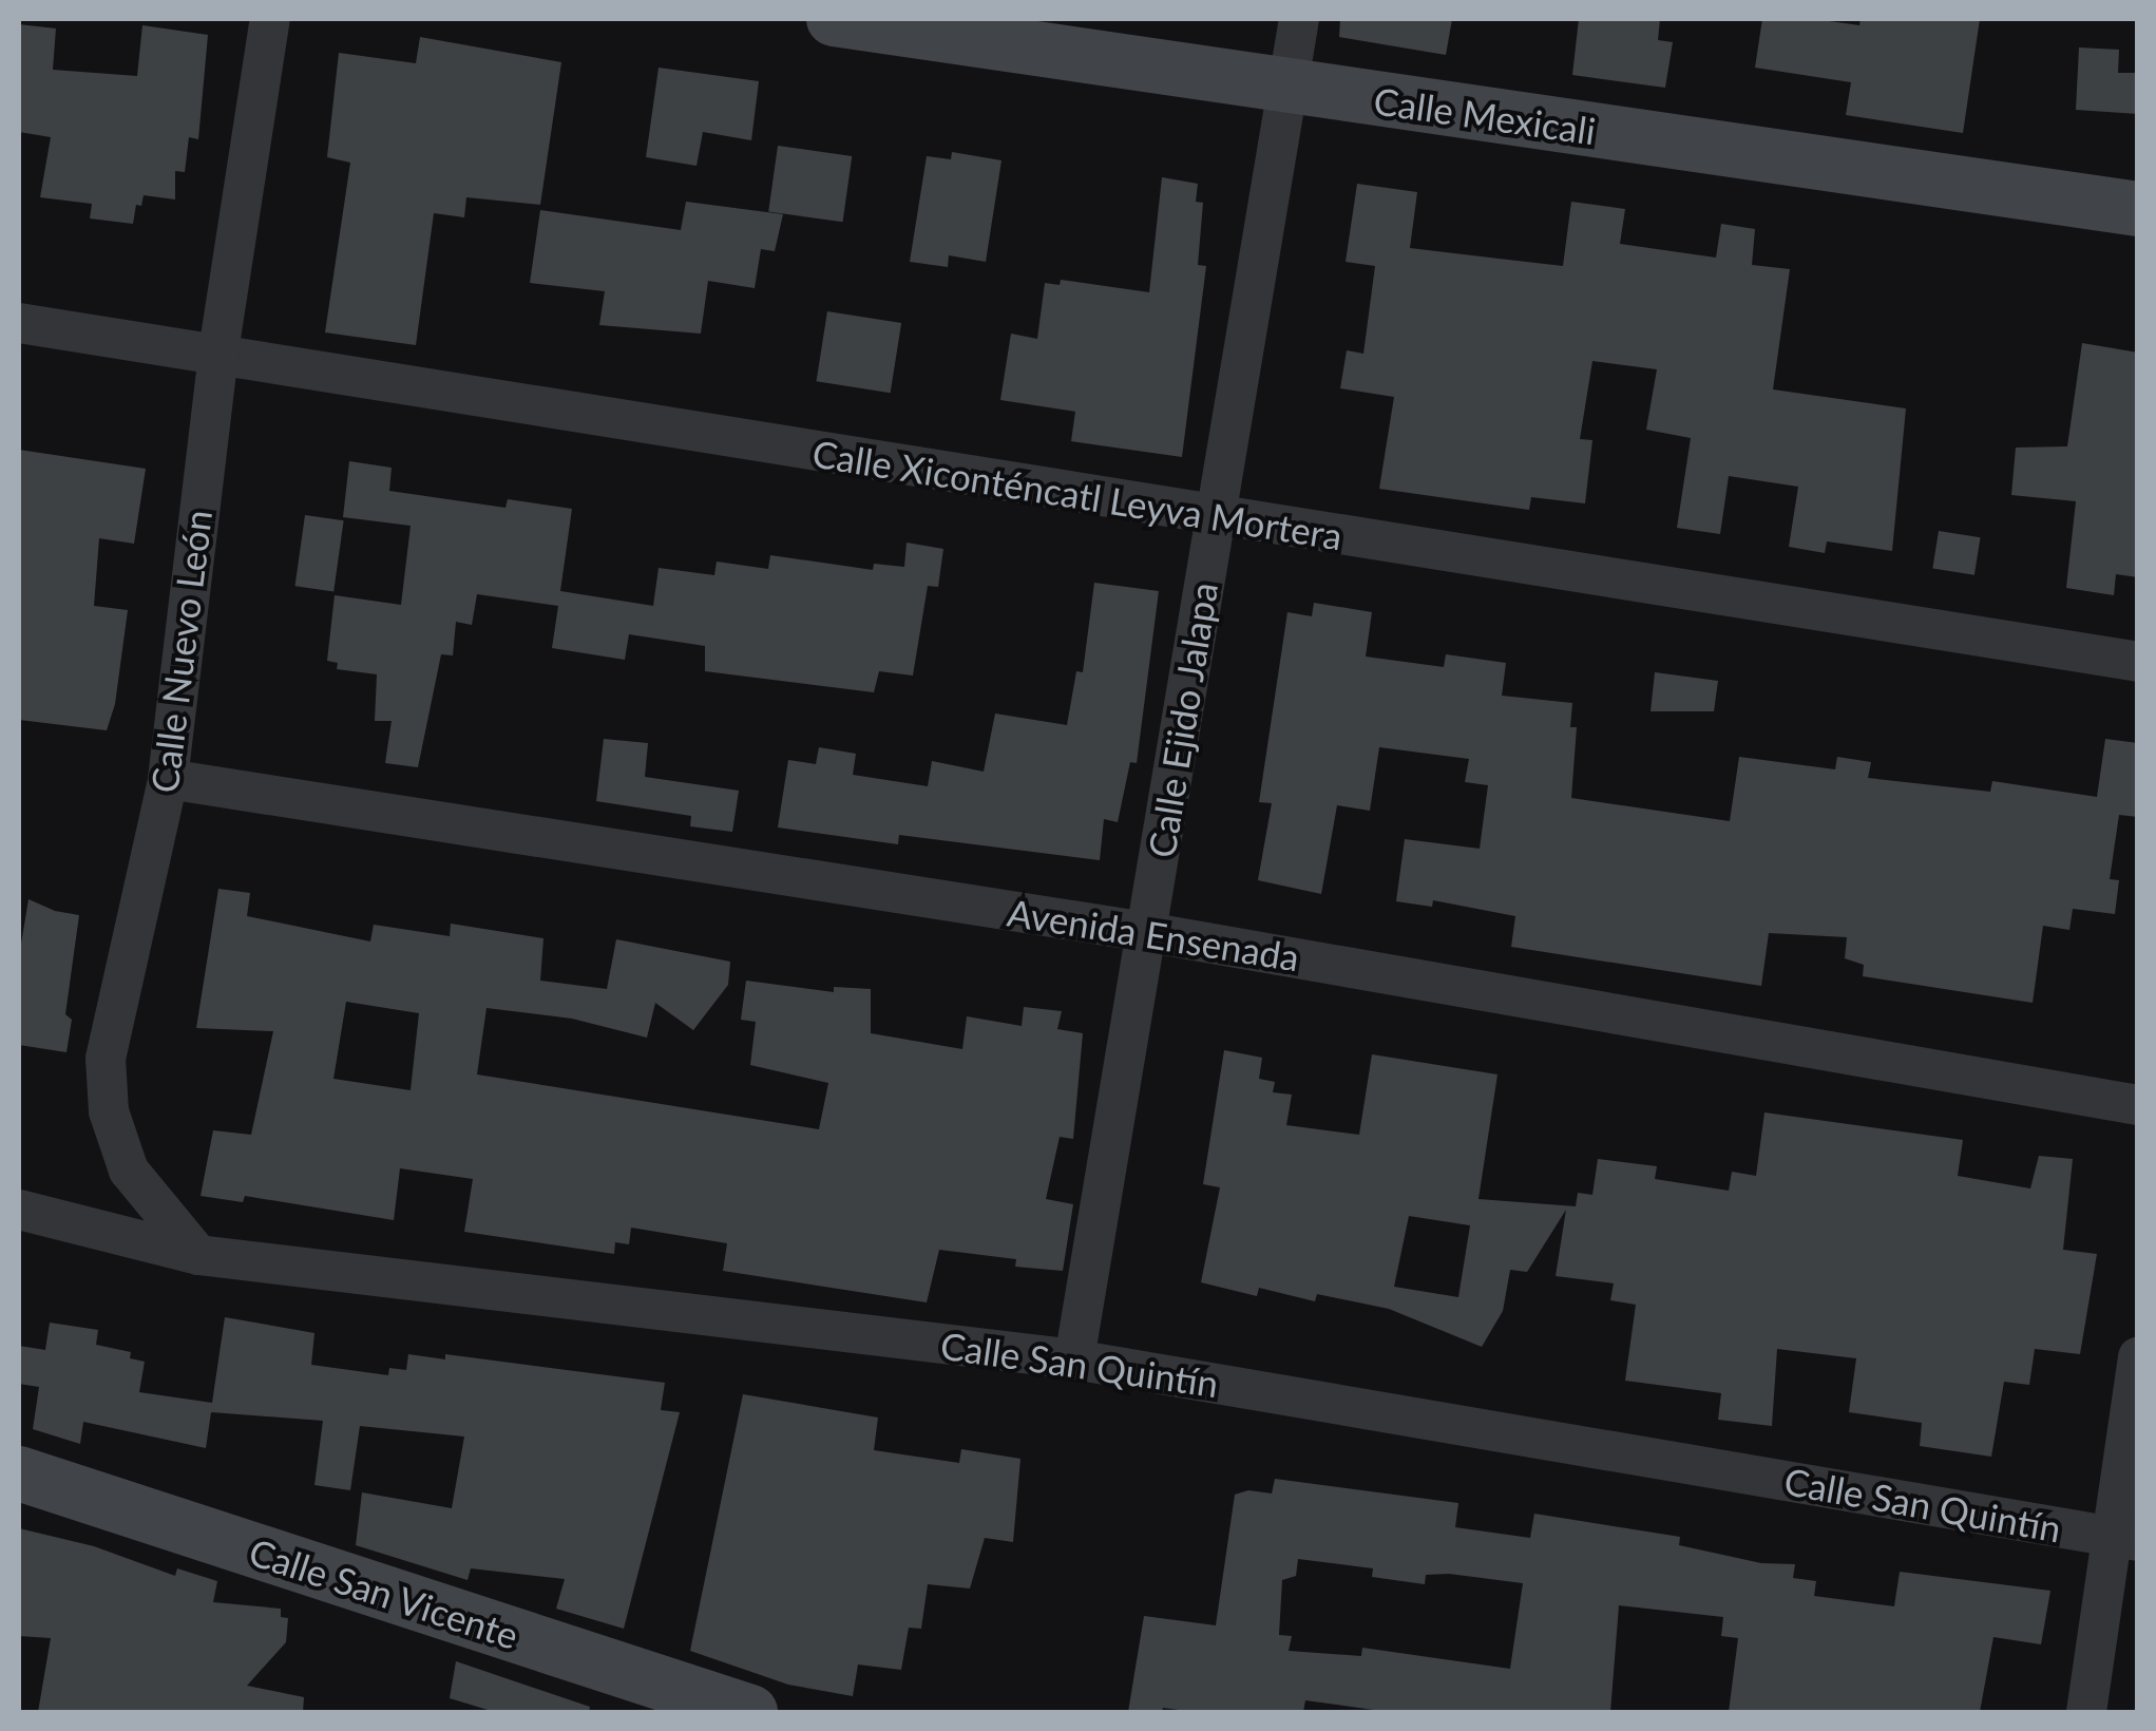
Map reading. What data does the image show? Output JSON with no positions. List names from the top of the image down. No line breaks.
{"streets":{"street":["Calle Mexicali","Calle Xiconténcatl Leyva Mortera","Calle Nuevo León","Calle Ejido Jalapa","Avenida Ensenada","Calle San Quintín","Calle San Vicente"]},"crossings":[["Calle Mexicali","Calle Ejido Jalapa"],["Calle Xiconténcatl Leyva Mortera","Calle Nuevo León"],["Calle Xiconténcatl Leyva Mortera","Calle Ejido Jalapa"],["Calle Nuevo León","Avenida Ensenada"],["Calle Nuevo León","Calle San Quintín"],["Calle Ejido Jalapa","Avenida Ensenada"],["Calle Ejido Jalapa","Calle San Quintín"]]}
